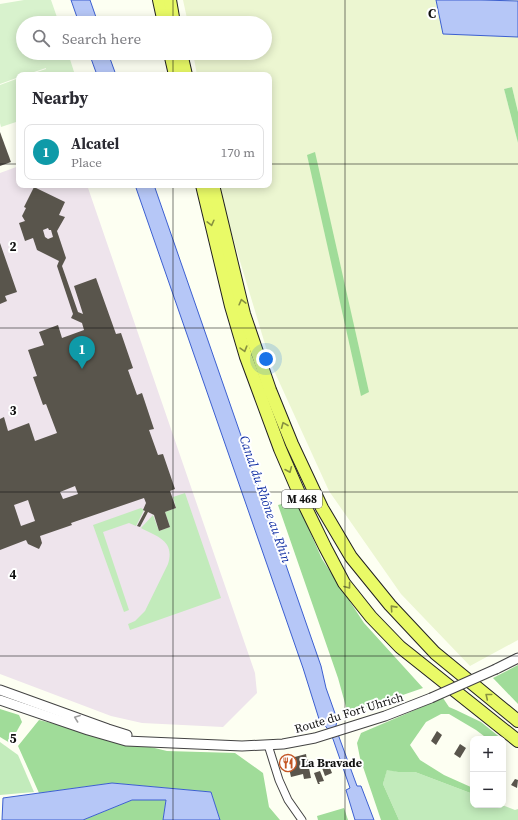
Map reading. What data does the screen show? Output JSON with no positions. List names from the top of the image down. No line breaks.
{"streets":{"main road":["M 468"],"street":["Route du Fort Uhrich"]},"water":["Canal du Rhône au Rhin"],"places":{"restaurant":["La Bravade"]},"page":{"search":"Search here","heading":"Nearby","list":[{"mark":"1","name":"Alcatel","note":"Place","value":"170 m"}],"pins":"1","map_buttons":["+","−"]},"grid":{"columns":["C"],"rows":["2","3","4","5"]}}
